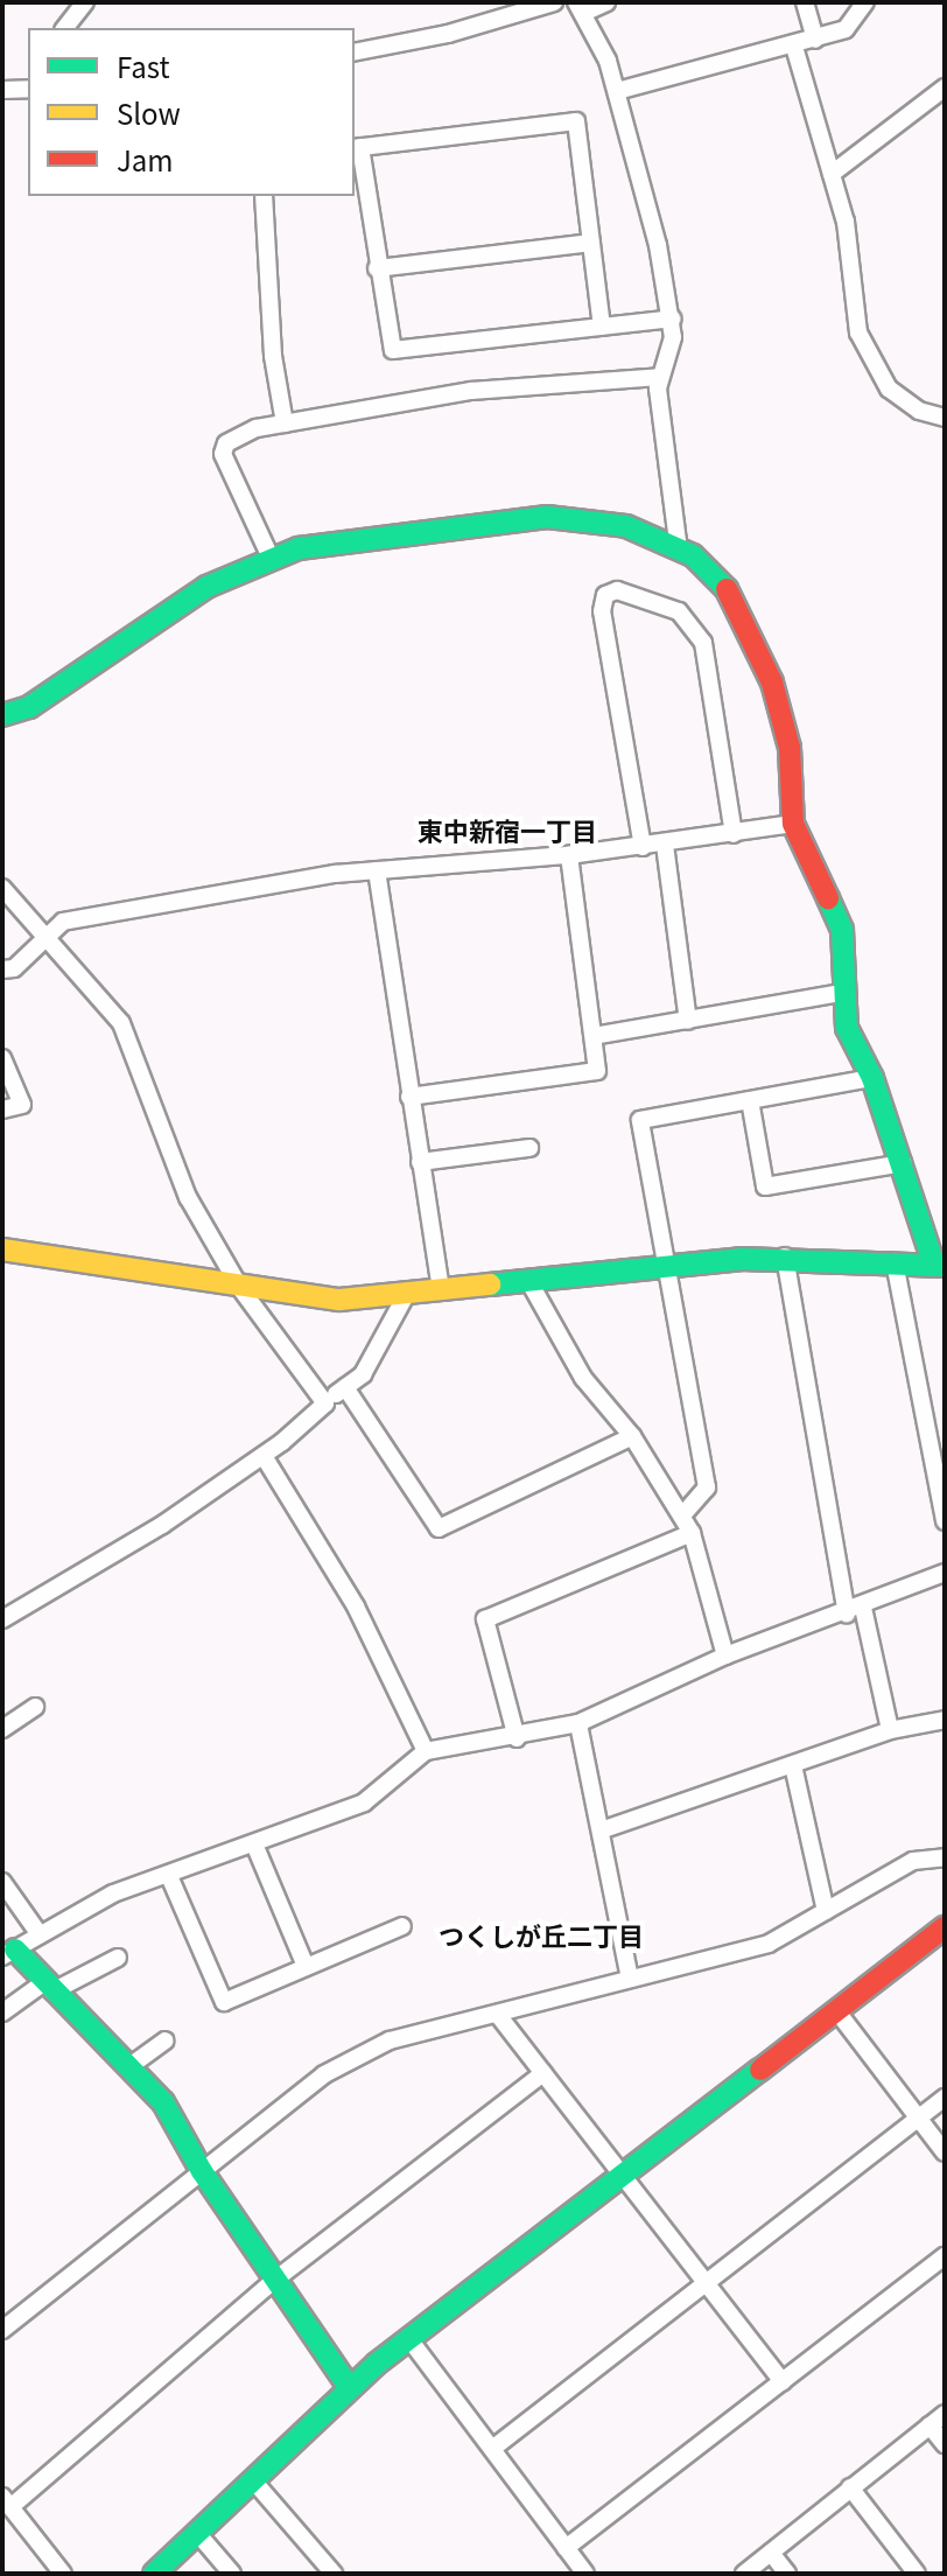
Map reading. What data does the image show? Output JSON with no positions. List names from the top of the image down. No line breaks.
{"districts":["東中新宿一丁目","つくしが丘二丁目"],"legend":["Fast","Slow","Jam"]}
